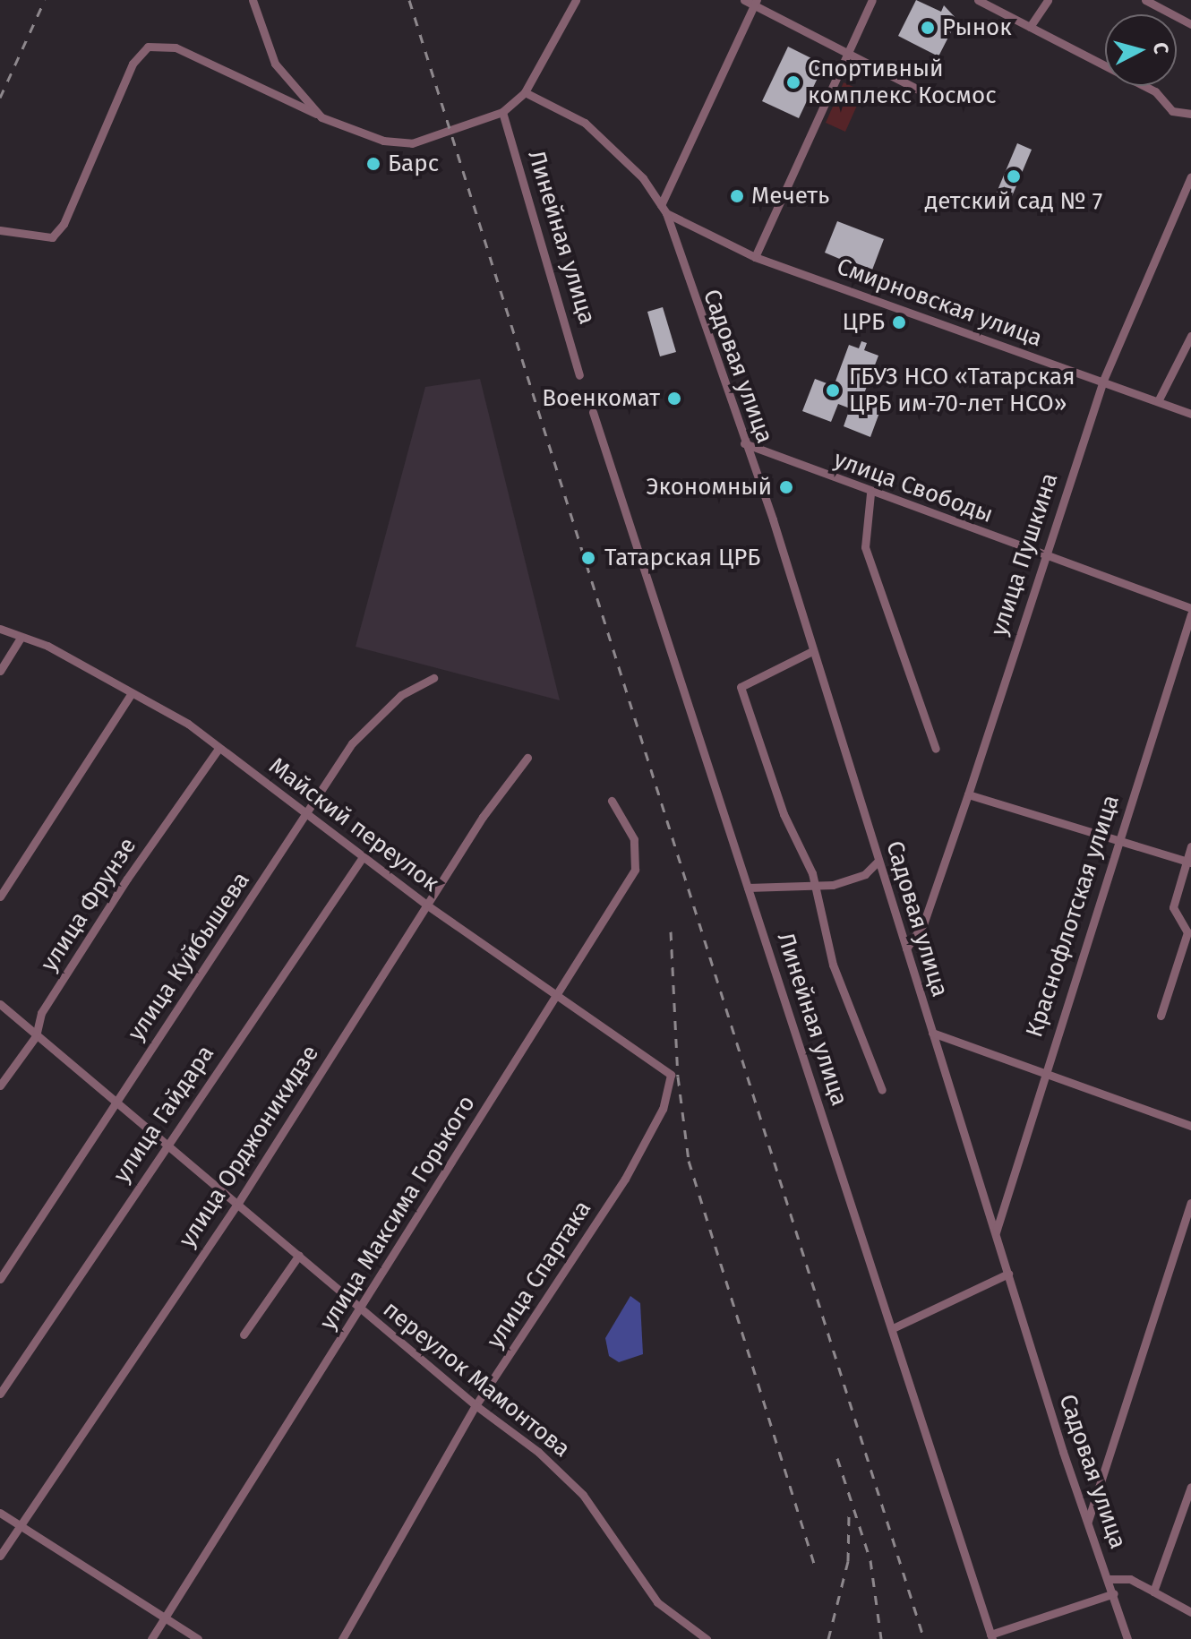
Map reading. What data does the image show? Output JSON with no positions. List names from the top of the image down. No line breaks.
{"streets":{"street":["Линейная улица","Смирновская улица","Садовая улица","улица Свободы","улица Пушкина","Майский переулок","улица Фрунзе","Краснофлотская улица","улица Куйбышева","улица Гайдара","улица Орджоникидзе","улица Максима Горького","улица Спартака","переулок Мамонтова"]},"crossings":[["Смирновская улица","Садовая улица"],["Смирновская улица","улица Пушкина"],["Садовая улица","улица Свободы"],["Садовая улица","улица Пушкина"],["Садовая улица","Краснофлотская улица"],["улица Свободы","улица Пушкина"],["Майский переулок","улица Фрунзе"],["Майский переулок","улица Куйбышева"],["Майский переулок","улица Гайдара"],["Майский переулок","улица Орджоникидзе"],["Майский переулок","улица Максима Горького"],["Майский переулок","улица Спартака"],["улица Фрунзе","переулок Мамонтова"],["улица Куйбышева","переулок Мамонтова"],["улица Гайдара","переулок Мамонтова"],["улица Орджоникидзе","переулок Мамонтова"],["улица Максима Горького","переулок Мамонтова"],["улица Спартака","переулок Мамонтова"]],"places":["Рынок","Спортивный комплекс Космос","Барс","детский сад № 7","Мечеть","ЦРБ","ГБУЗ НСО «Татарская ЦРБ им-70-лет НСО»","Военкомат","Экономный","Татарская ЦРБ"],"north":"right"}
